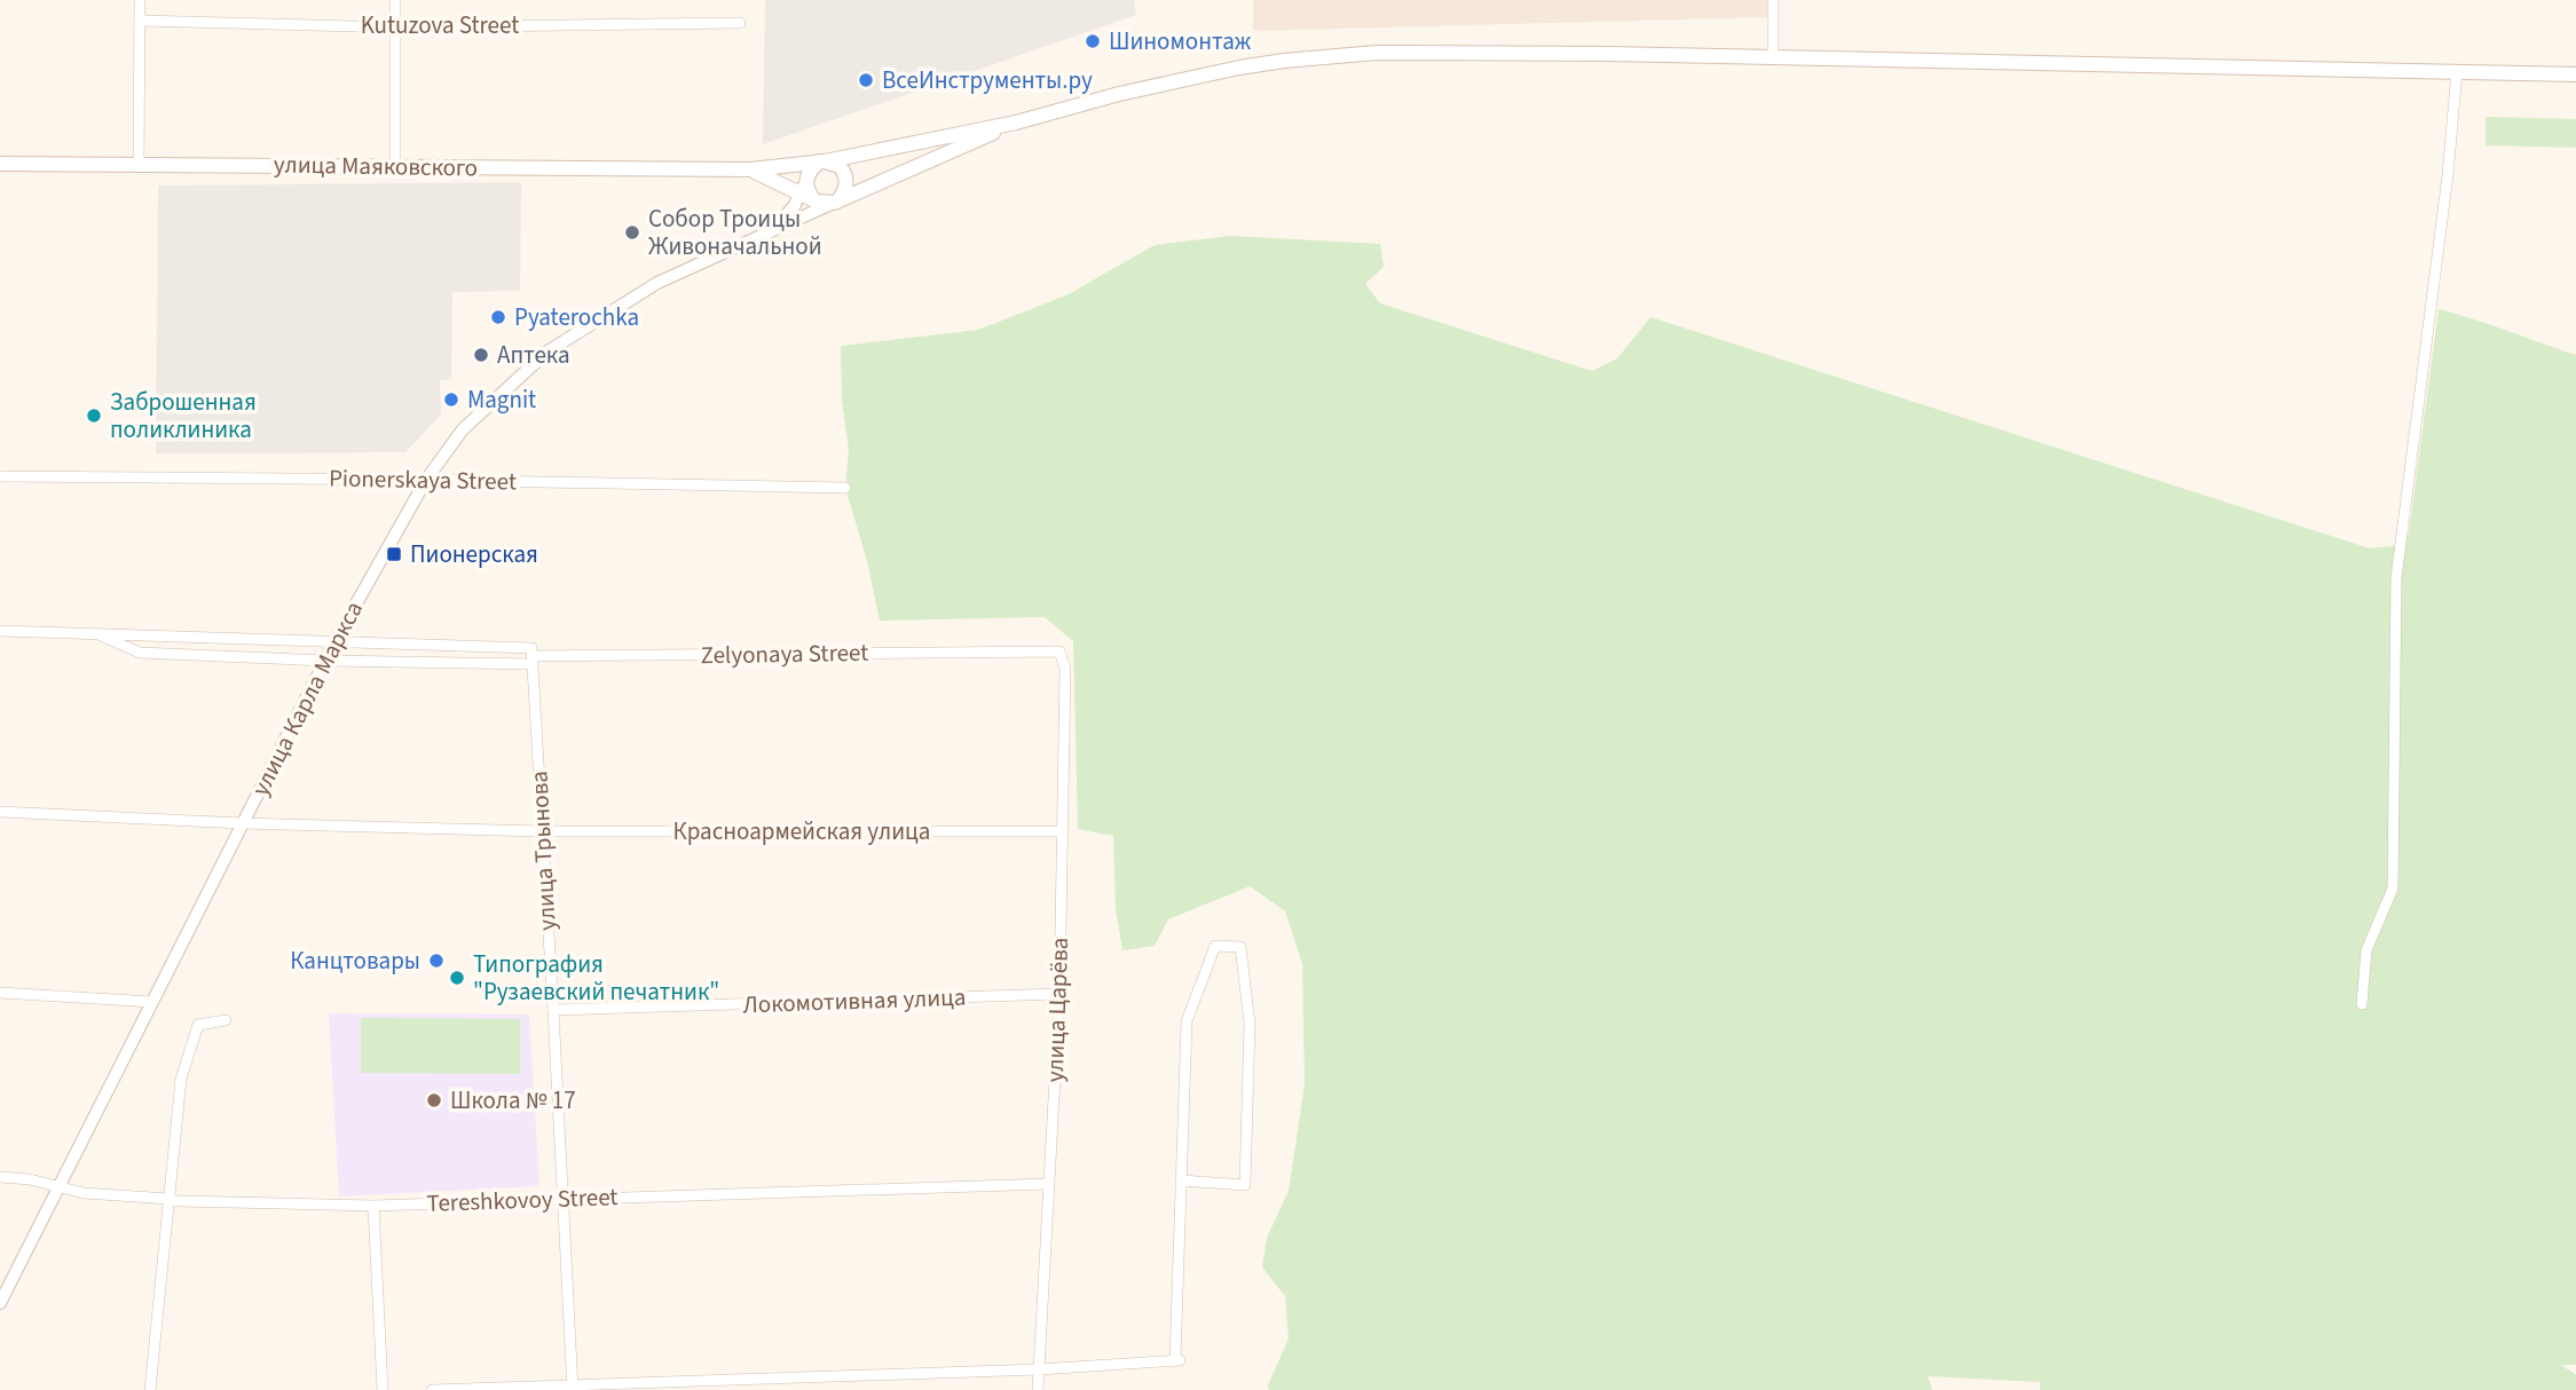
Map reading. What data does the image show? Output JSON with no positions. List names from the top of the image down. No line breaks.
{"streets":{"main road":["улица Маяковского","улица Карла Маркса"],"street":["Kutuzova Street","Pionerskaya Street","Zelyonaya Street","Красноармейская улица","улица Трынова","Локомотивная улица","улица Царёва","Tereshkovoy Street"]},"crossings":[["улица Маяковского","улица Карла Маркса"],["Pionerskaya Street","улица Карла Маркса"],["Zelyonaya Street","улица Карла Маркса"],["Zelyonaya Street","улица Трынова"],["Zelyonaya Street","улица Царёва"],["улица Карла Маркса","Красноармейская улица"],["улица Карла Маркса","Tereshkovoy Street"],["Красноармейская улица","улица Трынова"],["Красноармейская улица","улица Царёва"],["улица Трынова","Локомотивная улица"],["улица Трынова","Tereshkovoy Street"],["Локомотивная улица","улица Царёва"],["улица Царёва","Tereshkovoy Street"]],"places":{"other":["Шиномонтаж","ВсеИнструменты.ру","Собор Троицы Живоначальной","Pyaterochka","Аптека","Magnit","Заброшенная поликлиника","Канцтовары","Типография \"Рузаевский печатник\"","Школа № 17"],"transit":["Пионерская"]}}
